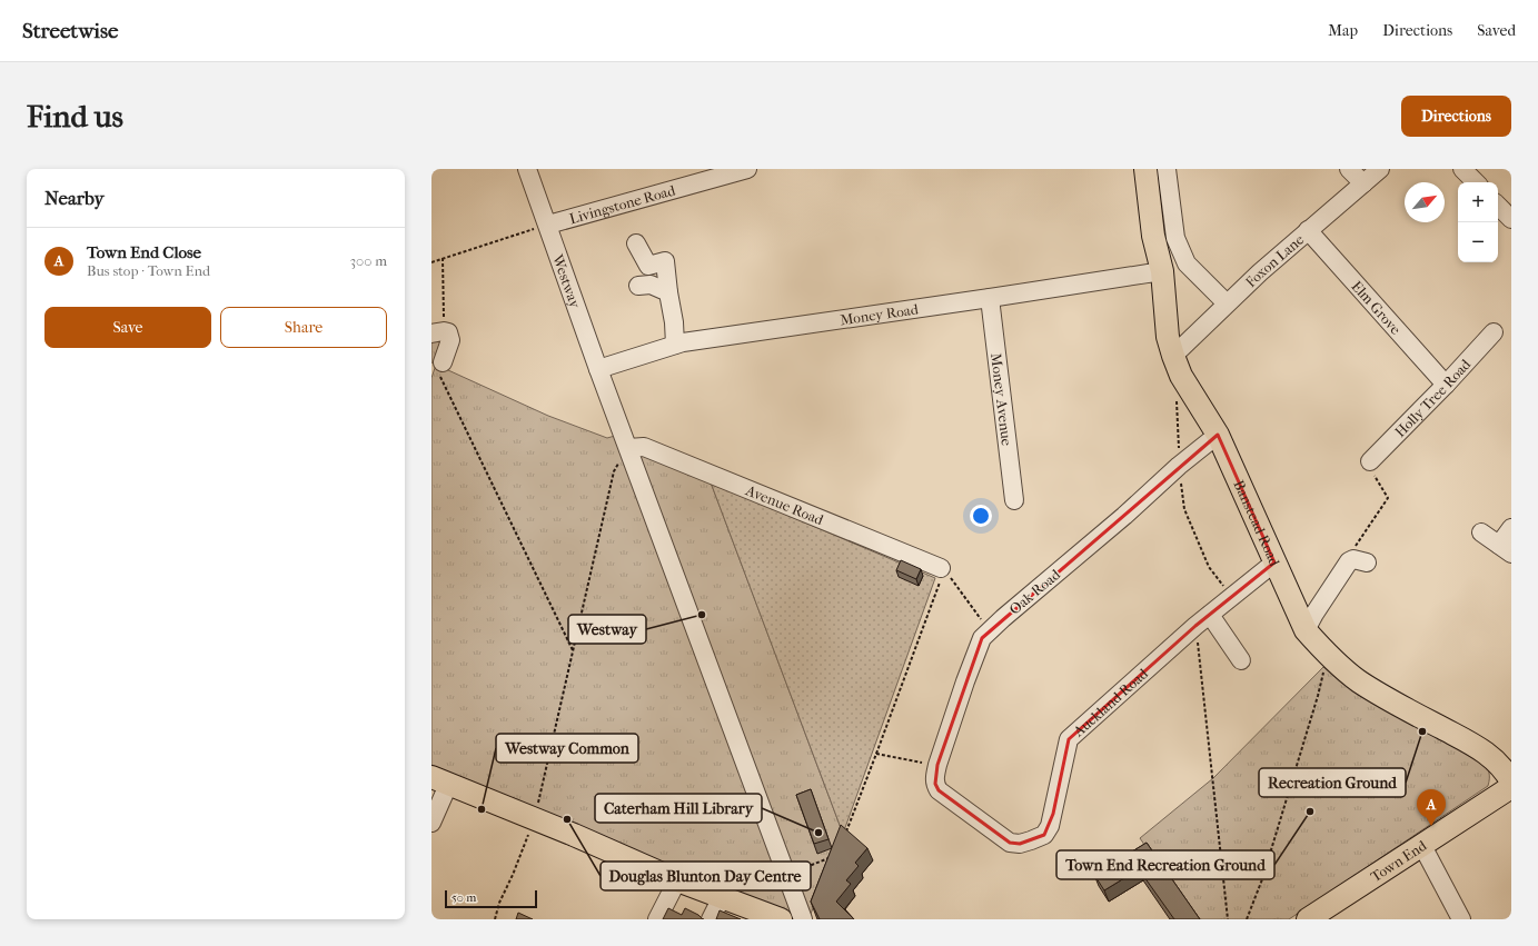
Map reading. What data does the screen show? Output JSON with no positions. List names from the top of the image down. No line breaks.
{"streets":{"main road":["Banstead Road","Town End"],"street":["Livingstone Road","Foxon Lane","Westway","Elm Grove","Money Road","Holly Tree Road","Money Avenue","Avenue Road","Oak Road","Auckland Road"]},"crossings":[["Livingstone Road","Westway"],["Foxon Lane","Elm Grove"],["Foxon Lane","Banstead Road"],["Westway","Money Road"],["Westway","Avenue Road"],["Elm Grove","Holly Tree Road"],["Money Road","Money Avenue"],["Money Road","Banstead Road"],["Banstead Road","Oak Road"],["Banstead Road","Auckland Road"],["Oak Road","Auckland Road"]],"places":["Westway","Recreation Ground","Westway Common","Town End Recreation Ground","Douglas Blunton Day Centre","Caterham Hill Library"],"scale_bar":"50 m","north":"top right","page":{"header":"Streetwise","nav":["Map","Directions","Saved"],"buttons":["Directions",["Save","Share"]],"title":"Find us","heading":"Nearby","map_buttons":["+","−"],"list":[{"mark":"A","name":"Town End Close","note":"Bus stop · Town End","value":"300 m"}],"pins":"A","scale":"50 m"}}
